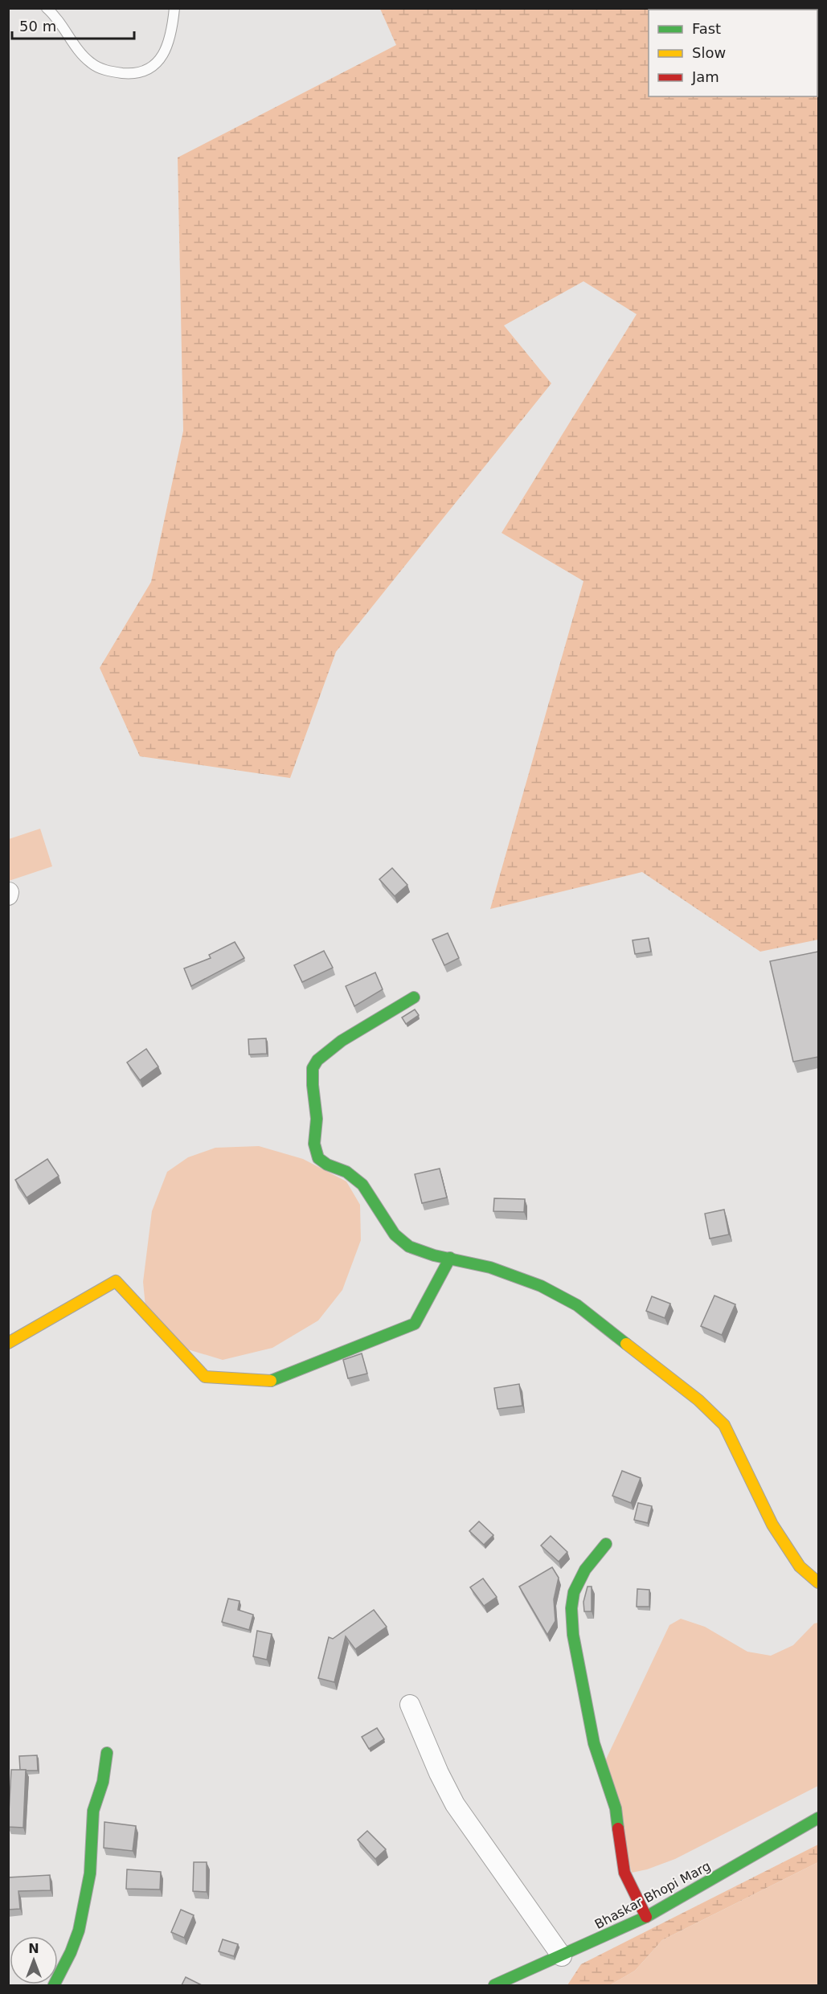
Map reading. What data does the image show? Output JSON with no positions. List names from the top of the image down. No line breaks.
{"streets":{"street":["Bhaskar Bhopi Marg"]},"legend":["Fast","Slow","Jam"],"scale_bar":"50 m","north":"top"}
